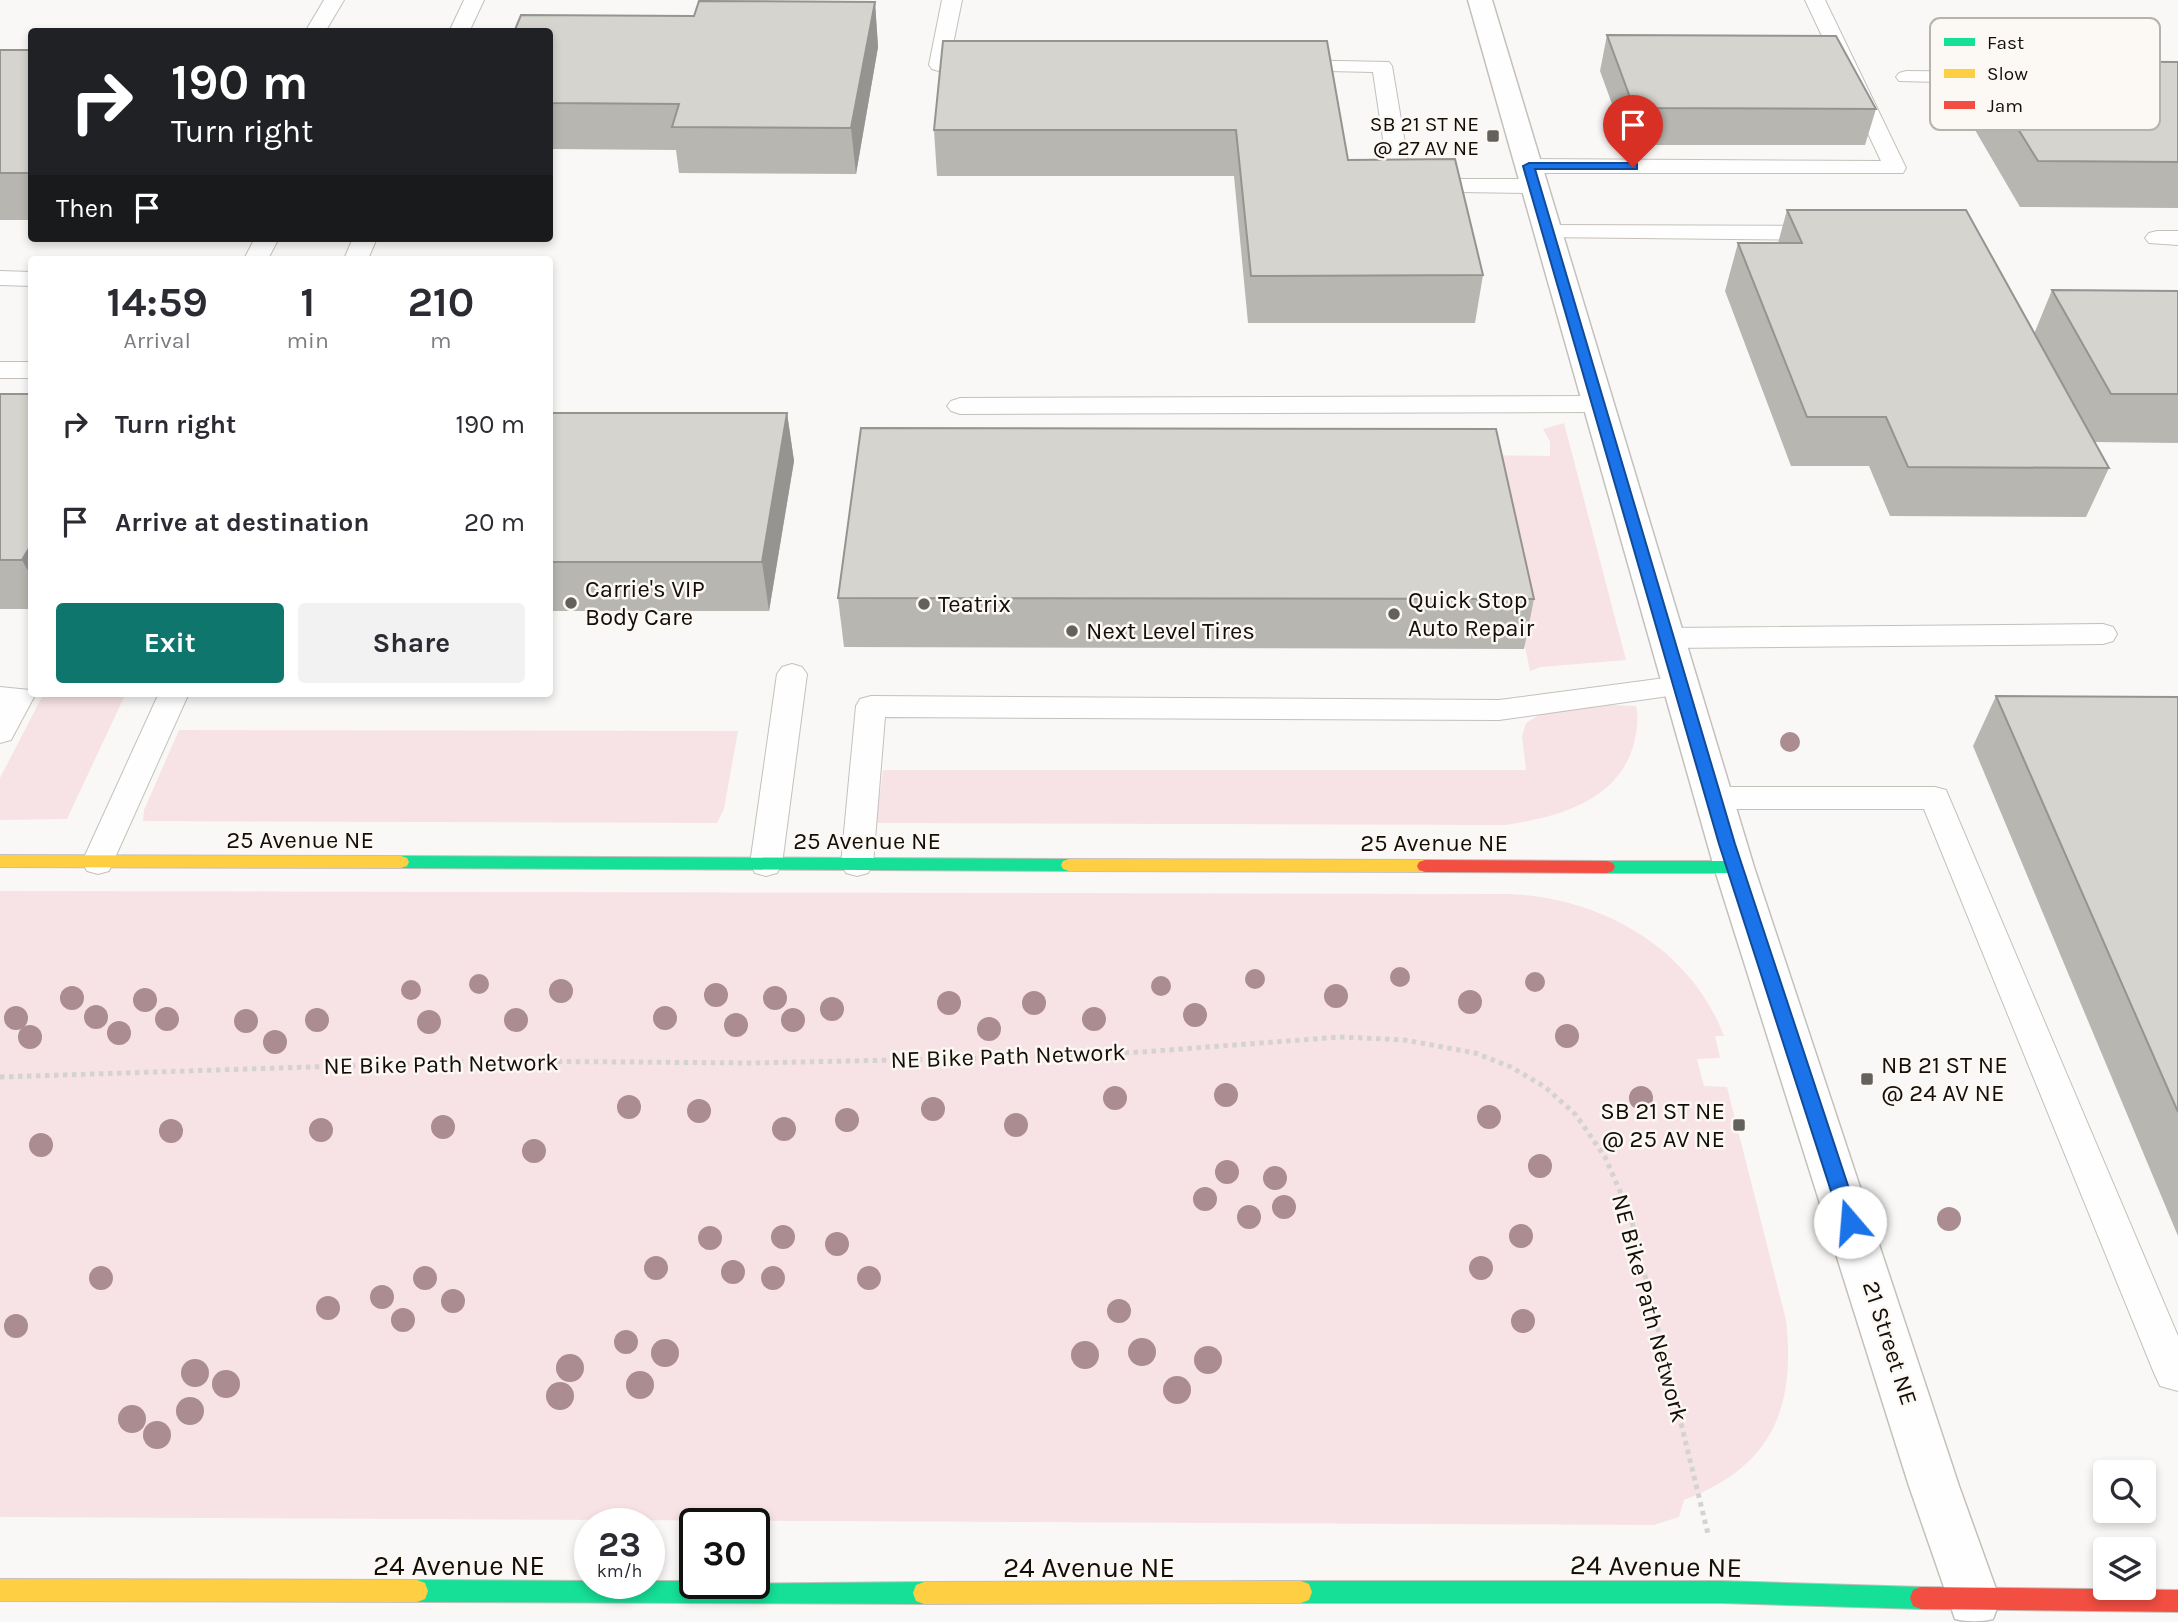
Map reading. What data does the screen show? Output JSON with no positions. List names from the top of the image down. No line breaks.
{"streets":{"street":["25 Avenue NE","21 Street NE","24 Avenue NE"],"path":["NE Bike Path Network"]},"crossings":[["25 Avenue NE","21 Street NE"],["21 Street NE","24 Avenue NE"]],"places":{"transit":["SB 21 ST NE @ 27 AV NE","NB 21 ST NE @ 24 AV NE","SB 21 ST NE @ 25 AV NE"],"other":["Carrie's VIP Body Care","Teatrix","Quick Stop Auto Repair","Next Level Tires"]},"legend":["Fast","Slow","Jam"],"page":{"turn":["190 m","Turn right"],"then":"Then","eta":["14:59","Arrival","1","min","210","m"],"list":[{"name":"Turn right","value":"190 m"},{"name":"Arrive at destination","value":"20 m"}],"buttons":["Exit","Share"],"speed":"23 km/h","limit":"30"}}
